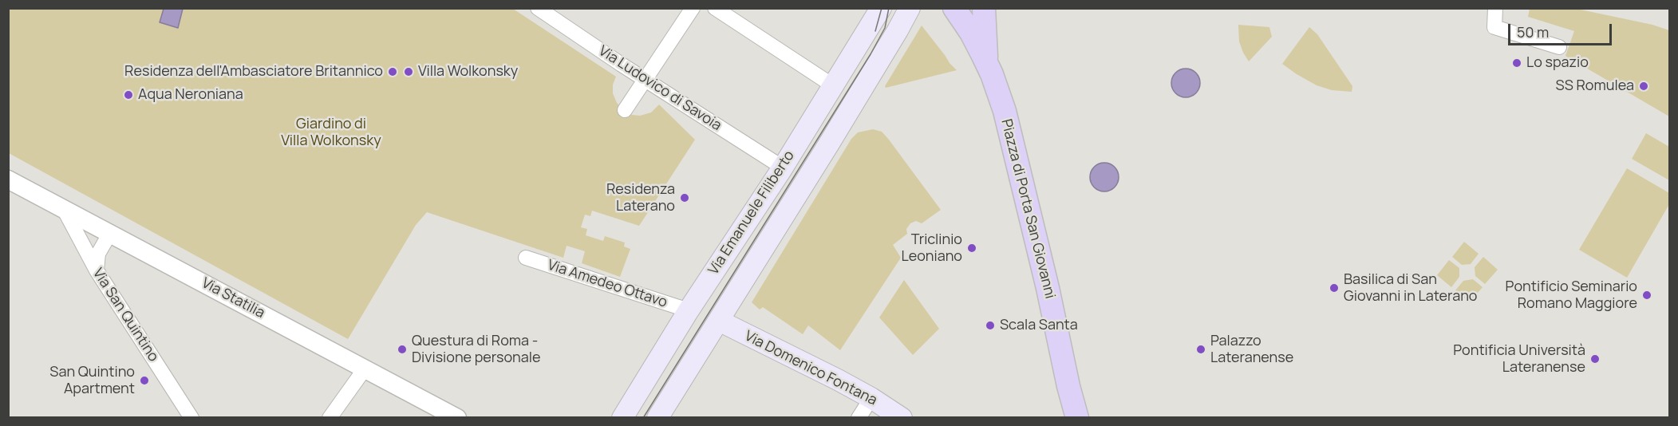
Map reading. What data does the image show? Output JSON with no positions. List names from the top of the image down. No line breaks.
{"streets":{"main road":["Piazza di Porta San Giovanni","Via Emanuele Filiberto","Via Domenico Fontana"],"street":["Via Ludovico di Savoia","Via Amedeo Ottavo","Via Statilia","Via San Quintino"]},"crossings":[["Via Ludovico di Savoia","Via Emanuele Filiberto"],["Via Emanuele Filiberto","Via Amedeo Ottavo"],["Via Emanuele Filiberto","Via Domenico Fontana"],["Via Statilia","Via San Quintino"]],"parks":["Giardino di Villa Wolkonsky"],"places":["Lo spazio","Residenza dell'Ambasciatore Britannico","Villa Wolkonsky","SS Romulea","Aqua Neroniana","Residenza Laterano","Triclinio Leoniano","Basilica di San Giovanni in Laterano","Pontificio Seminario Romano Maggiore","Scala Santa","Questura di Roma - Divisione personale","Palazzo Lateranense","Pontificia Università Lateranense","San Quintino Apartment"],"scale_bar":"50 m"}
